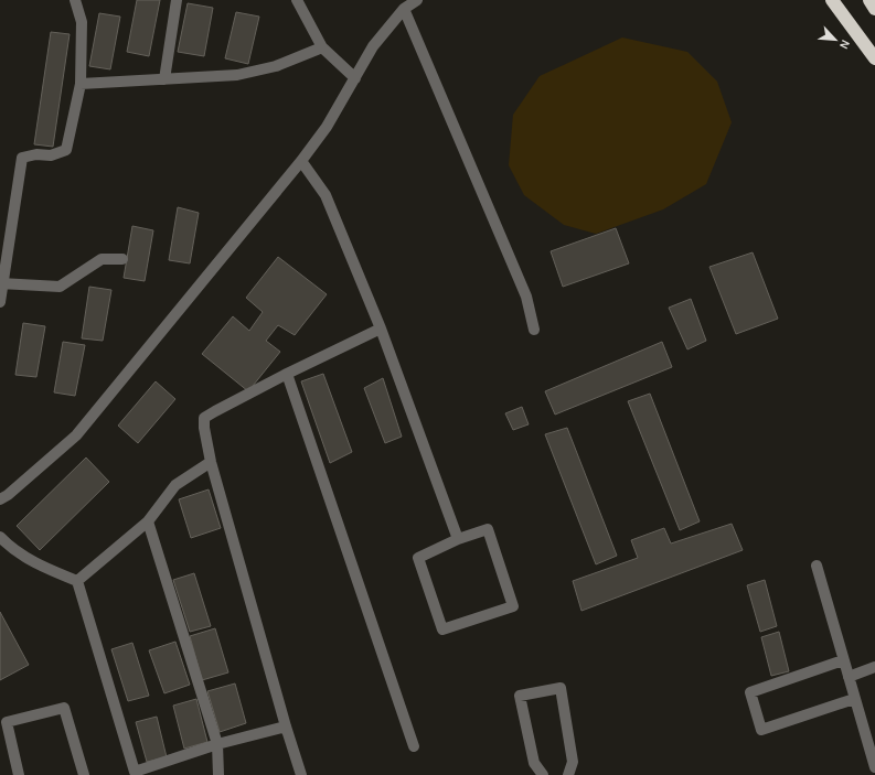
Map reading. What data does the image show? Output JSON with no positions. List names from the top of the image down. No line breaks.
{"north":"bottom right"}
